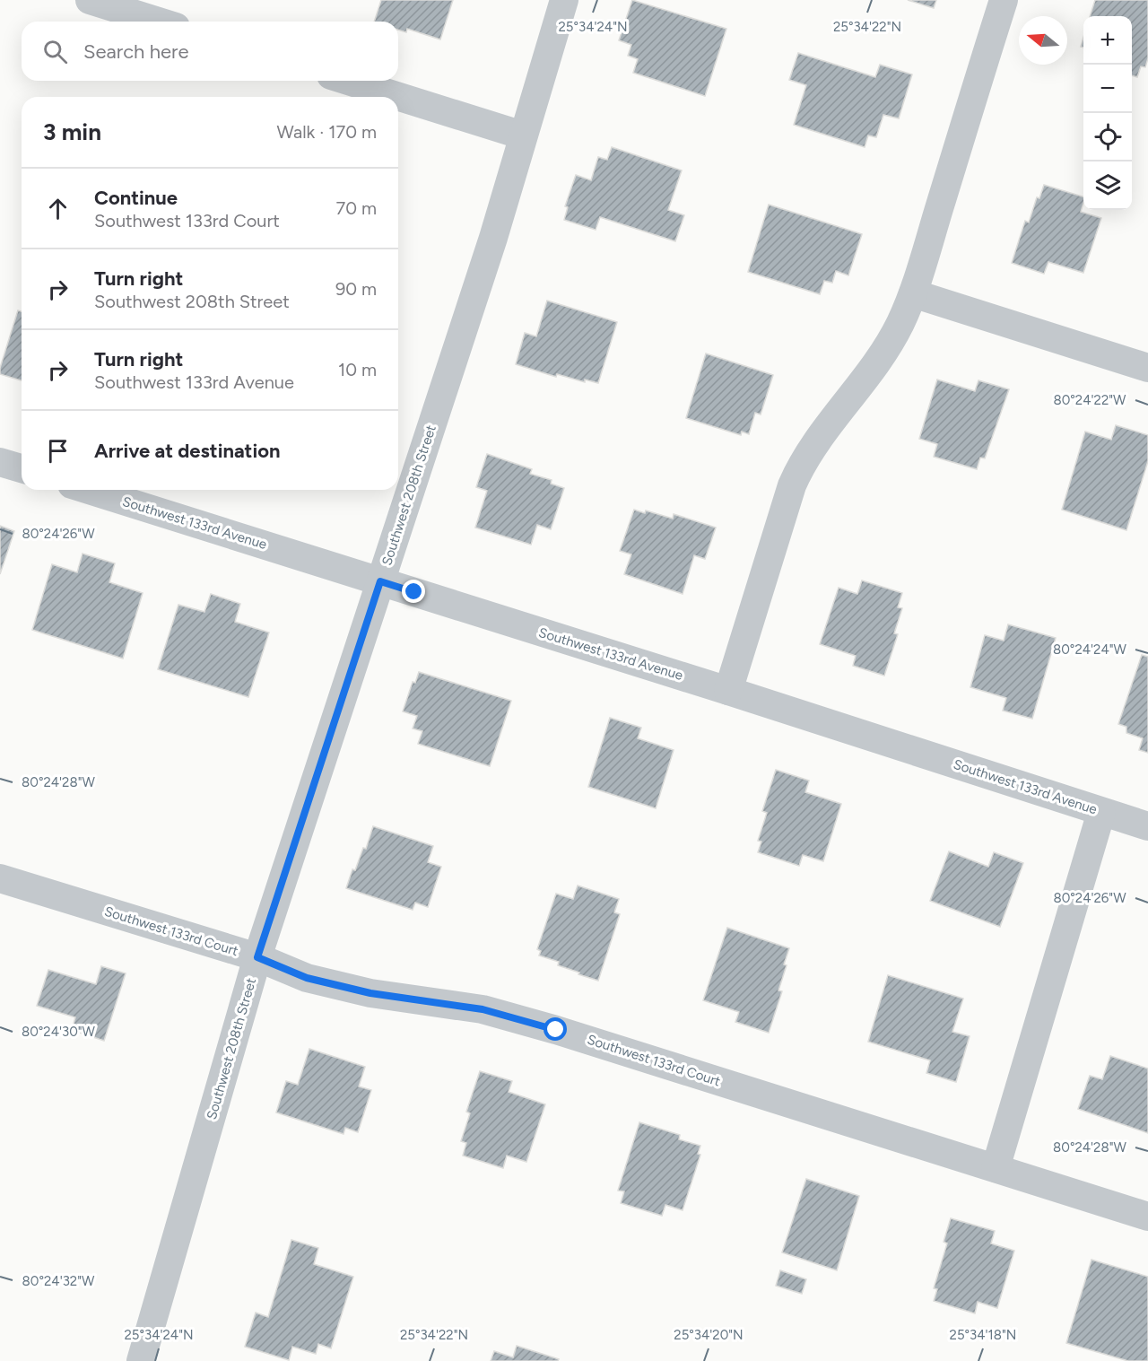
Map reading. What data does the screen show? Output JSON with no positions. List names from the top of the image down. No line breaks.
{"streets":{"street":["Southwest 208th Street","Southwest 133rd Avenue","Southwest 133rd Court"]},"crossings":[["Southwest 208th Street","Southwest 133rd Avenue"],["Southwest 208th Street","Southwest 133rd Court"]],"north":"left","page":{"map_buttons":["+","−"],"search":"Search here","heading":["3 min","Walk · 170 m"],"list":[["Continue","Southwest 133rd Court","70 m"],["Turn right","Southwest 208th Street","90 m"],["Turn right","Southwest 133rd Avenue","10 m"],"Arrive at destination"]},"coordinates":["25°34'24\"N","25°34'22\"N","80°24'22\"W","80°24'26\"W","80°24'24\"W","80°24'28\"W","80°24'30\"W","80°24'32\"W","25°34'18\"N","25°34'20\"N"]}
